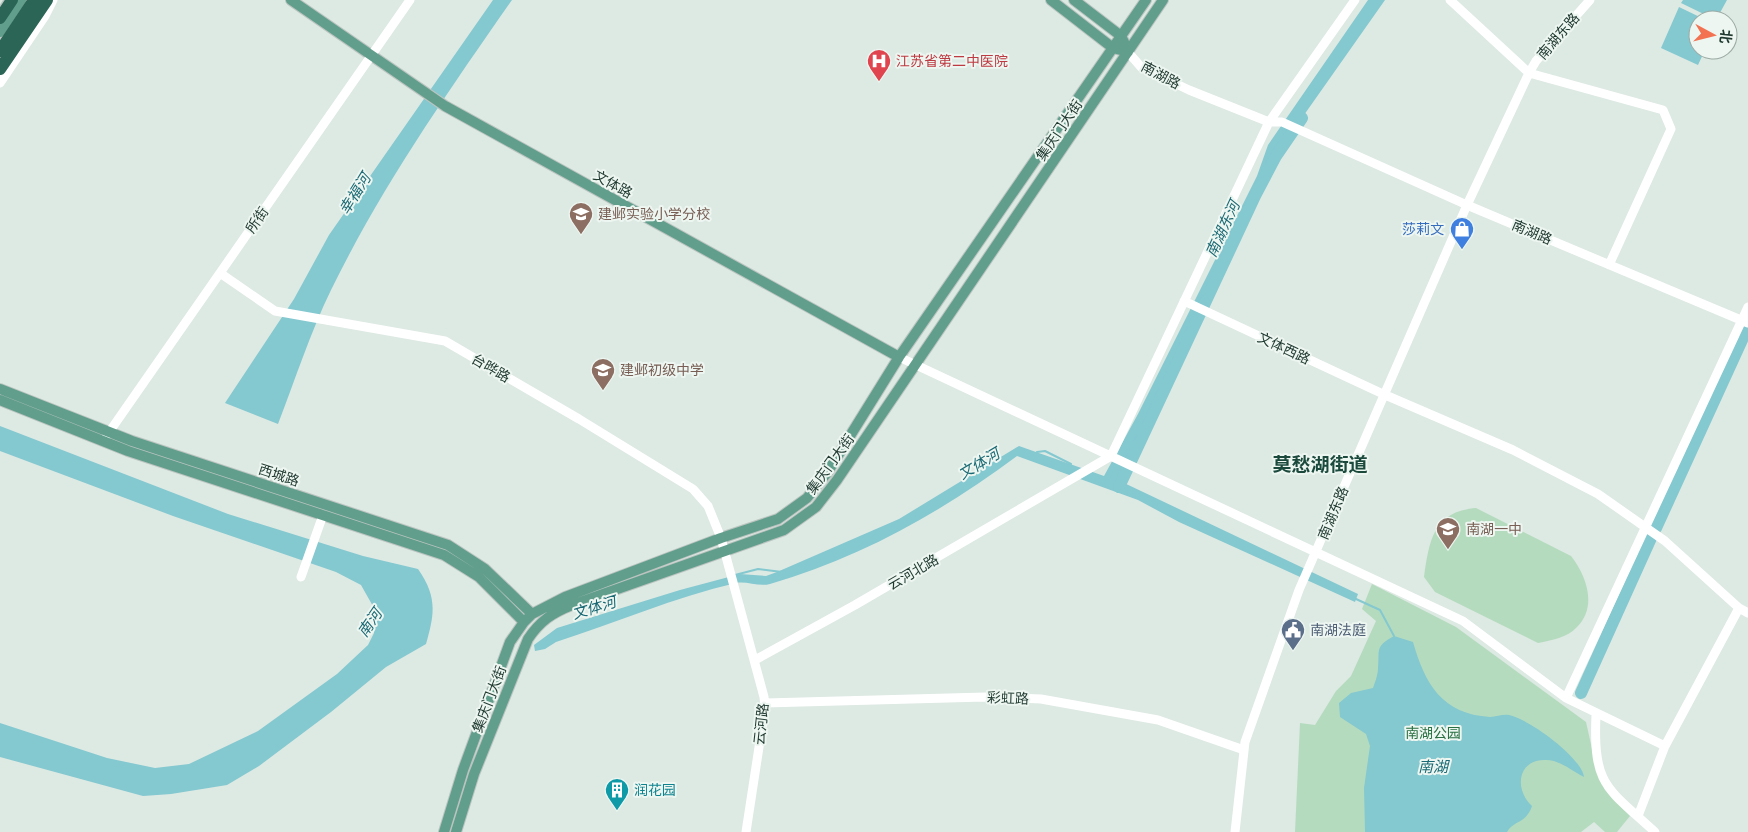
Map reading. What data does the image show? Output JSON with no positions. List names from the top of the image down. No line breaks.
{"streets":{"main road":["集庆门大街","文体路","西城路"],"street":["南湖东路","南湖路","所街","文体西路","台晔路","云河北路","彩虹路","云河路"]},"crossings":[["南湖东路","南湖路"],["南湖东路","文体西路"],["南湖东路","彩虹路"],["南湖路","集庆门大街"],["集庆门大街","文体路"],["集庆门大街","台晔路"],["集庆门大街","西城路"],["文体路","所街"],["所街","台晔路"],["所街","西城路"],["台晔路","云河路"],["云河北路","云河路"],["彩虹路","云河路"]],"districts":["莫愁湖街道"],"water":["幸福河","南湖东河","文体河","南河","南湖"],"parks":["南湖公园"],"places":{"hospital":["江苏省第二中医院"],"school or university":["建邺实验小学分校","建邺初级中学","南湖一中"],"shop":["莎莉文"],"public building":["南湖法庭"],"building":["润花园"]},"north":"right"}
